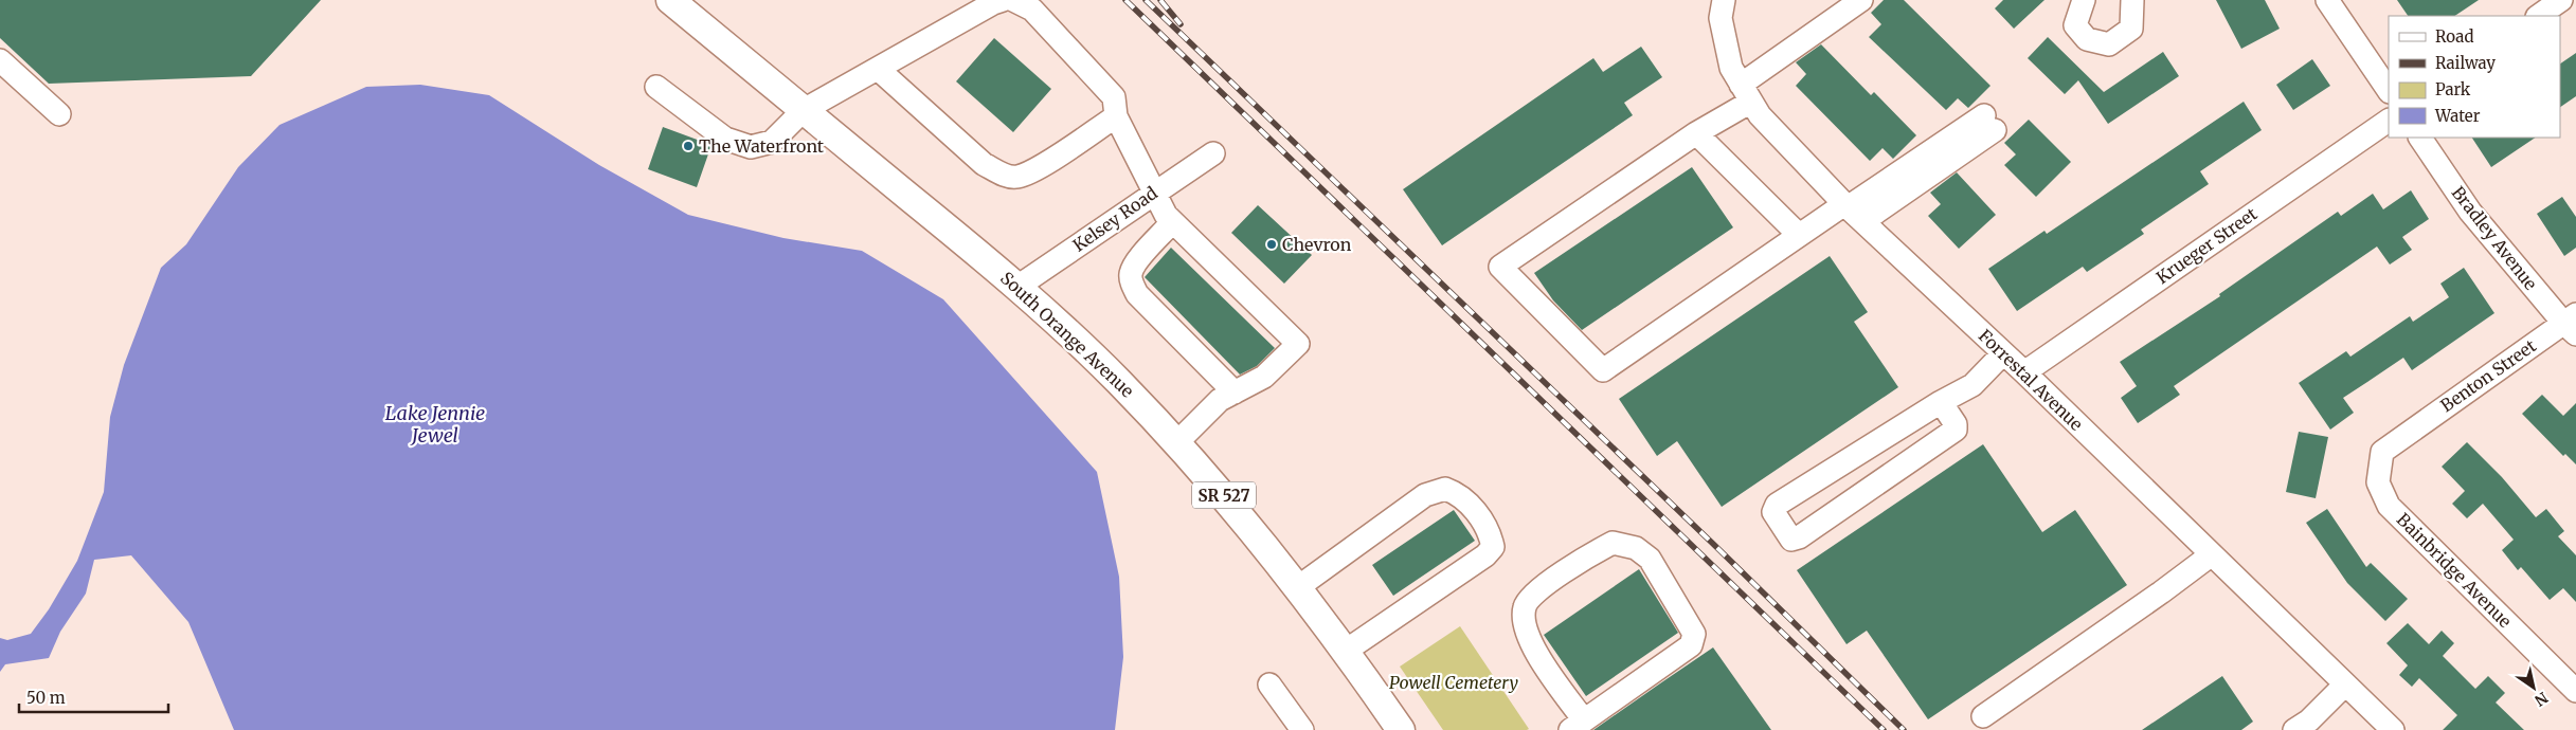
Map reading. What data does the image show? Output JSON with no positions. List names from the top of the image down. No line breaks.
{"streets":{"main road":["South Orange Avenue","SR 527"],"street":["Kelsey Road","Bradley Avenue","Krueger Street","Benton Street","Forrestal Avenue","Bainbridge Avenue"]},"crossings":[["Kelsey Road","South Orange Avenue"],["Bradley Avenue","Benton Street"],["Krueger Street","Forrestal Avenue"],["Benton Street","Bainbridge Avenue"]],"water":["Lake Jennie Jewel"],"parks":["Powell Cemetery"],"places":["The Waterfront","Chevron"],"legend":["Road","Railway","Park","Water"],"scale_bar":"50 m","north":"bottom right"}
